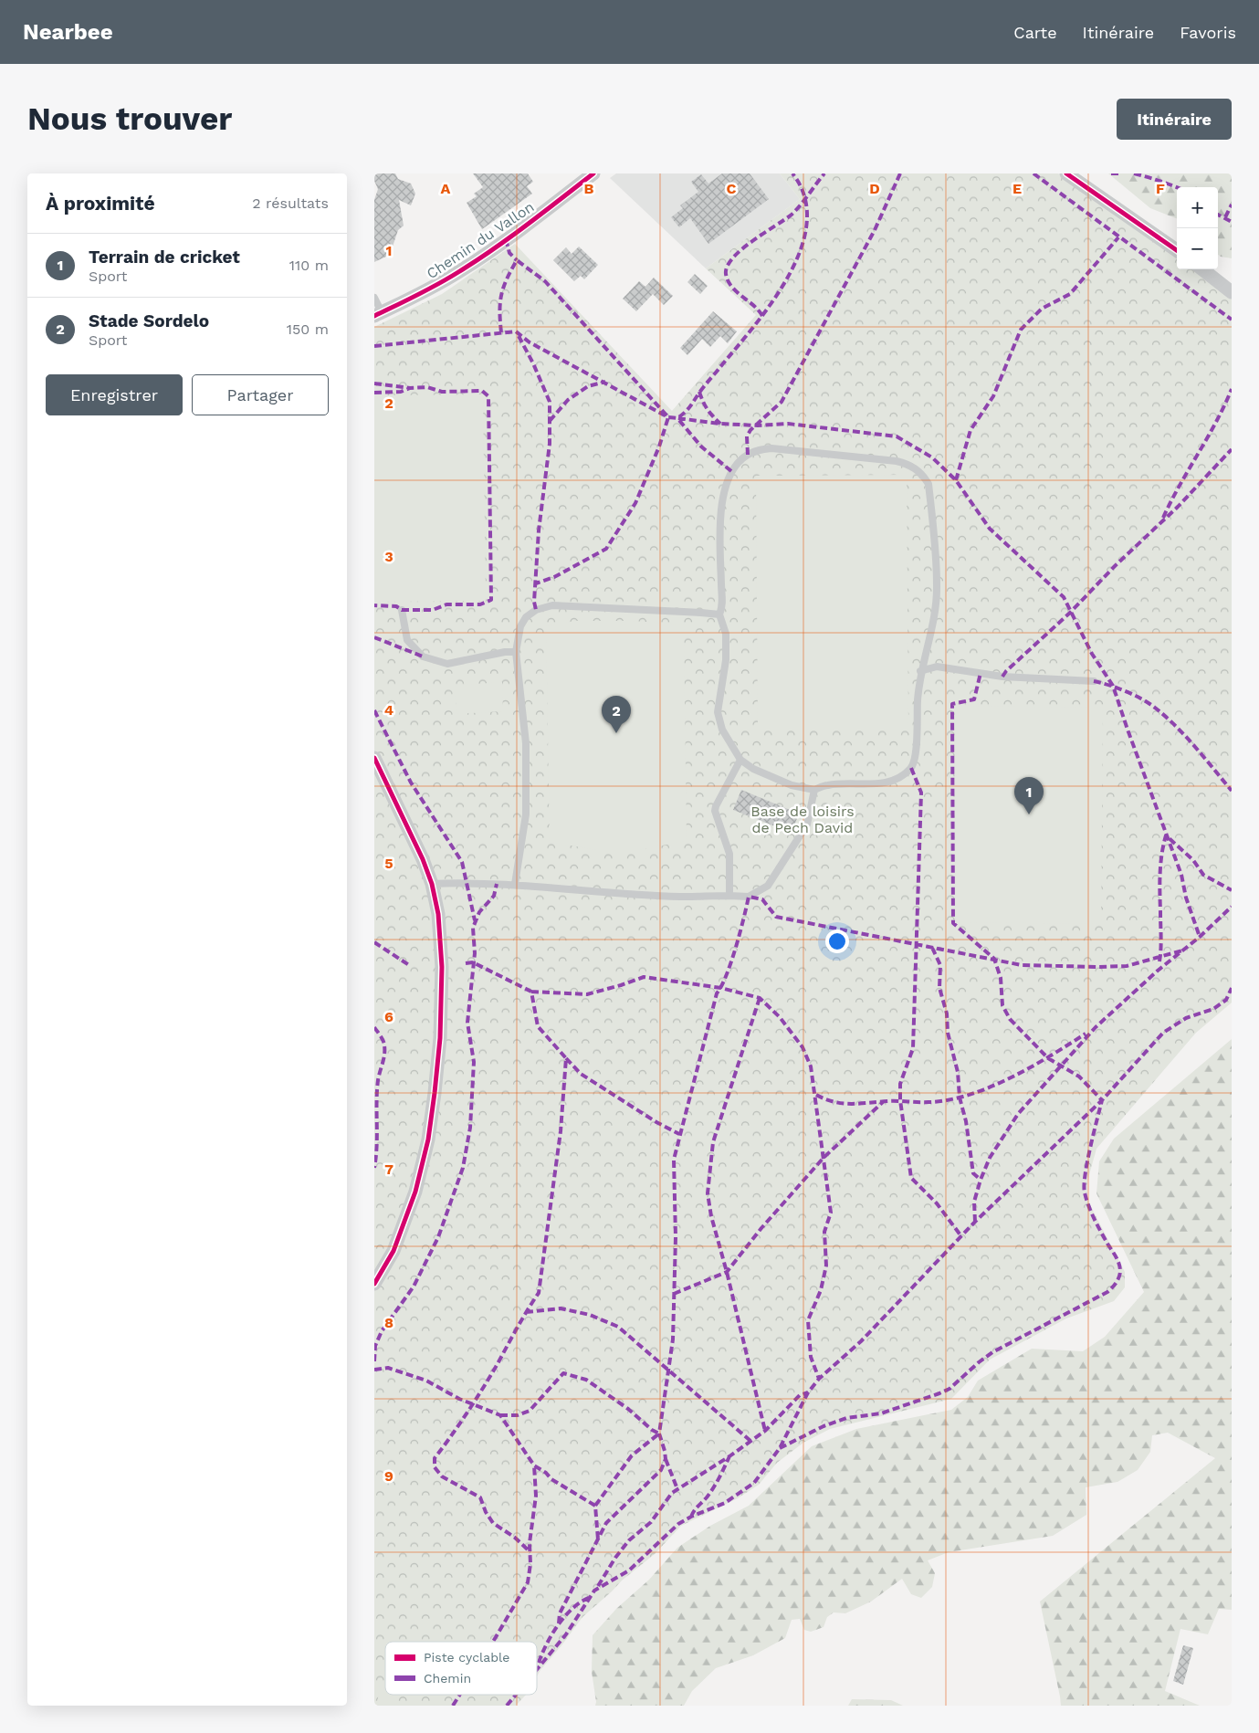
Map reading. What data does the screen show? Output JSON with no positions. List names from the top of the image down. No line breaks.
{"streets":{"street":["Chemin du Vallon"]},"parks":["Base de loisirs de Pech David"],"legend":["Piste cyclable","Chemin"],"page":{"header":"Nearbee","nav":["Carte","Itinéraire","Favoris"],"buttons":["Itinéraire",["Enregistrer","Partager"]],"title":"Nous trouver","heading":["À proximité","2 résultats"],"map_buttons":["+","−"],"list":[{"mark":"1","name":"Terrain de cricket","note":"Sport","value":"110 m"},{"mark":"2","name":"Stade Sordelo","note":"Sport","value":"150 m"}],"pins":["2","1"]},"grid":{"columns":["A","B","C","D","E","F"],"rows":["1","2","3","4","5","6","7","8","9"]}}
